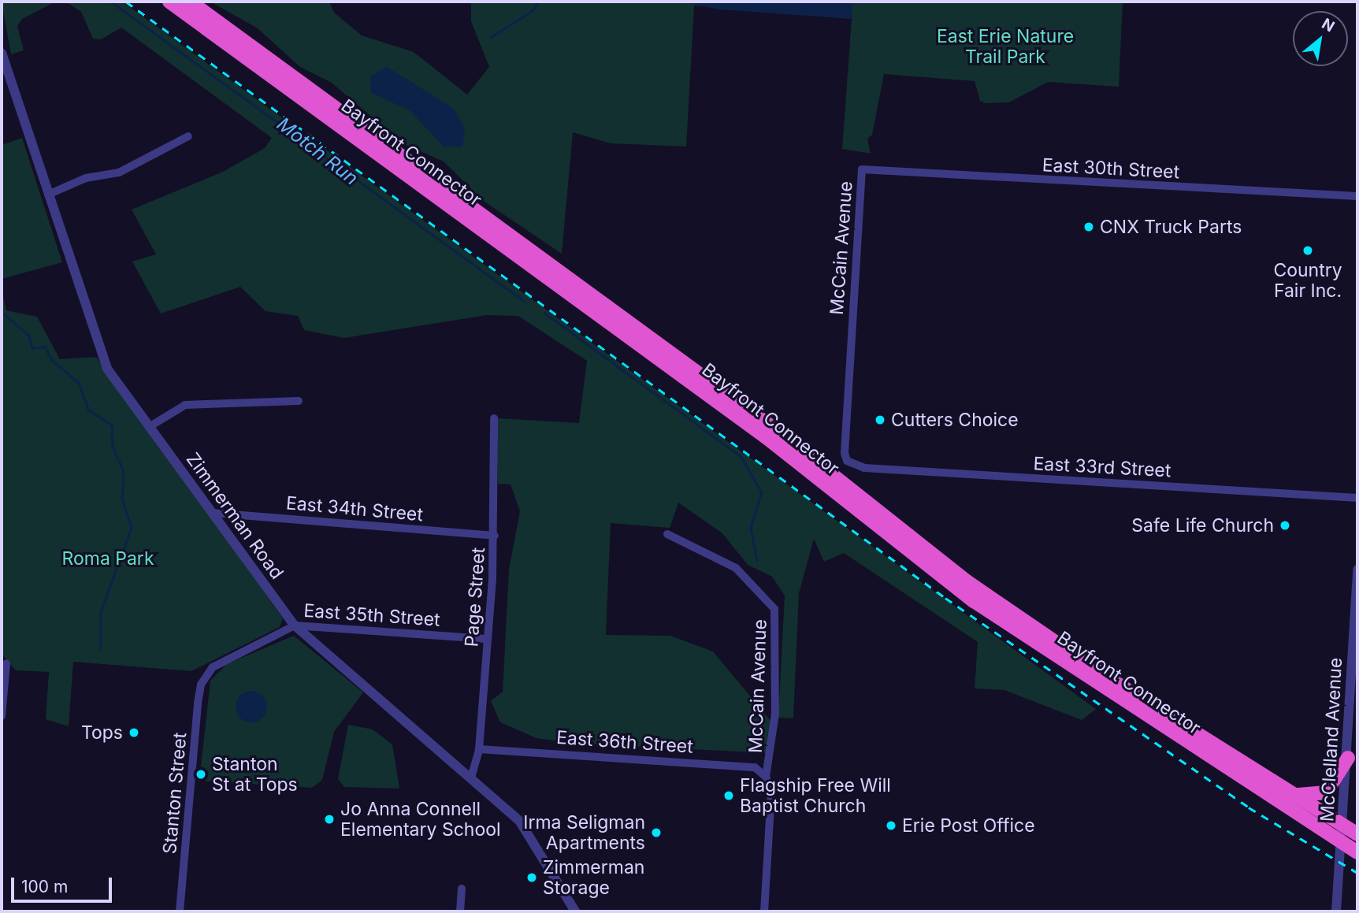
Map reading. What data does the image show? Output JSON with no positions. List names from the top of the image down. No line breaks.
{"streets":{"highway":["Bayfront Connector"],"street":["East 30th Street","McCain Avenue","East 33rd Street","East 34th Street","Zimmerman Road","Page Street","East 35th Street","McClelland Avenue","East 36th Street","Stanton Street"]},"crossings":[["Bayfront Connector","McClelland Avenue"],["East 30th Street","McCain Avenue"],["McCain Avenue","East 33rd Street"],["McCain Avenue","East 36th Street"],["East 34th Street","Zimmerman Road"],["East 34th Street","Page Street"],["Zimmerman Road","Page Street"],["Zimmerman Road","East 35th Street"],["Page Street","East 35th Street"],["Page Street","East 36th Street"],["East 35th Street","Stanton Street"]],"water":["Motch Run"],"parks":["East Erie Nature Trail Park","Roma Park"],"places":["CNX Truck Parts","Country Fair Inc.","Cutters Choice","Safe Life Church","Tops","Stanton St at Tops","Flagship Free Will Baptist Church","Jo Anna Connell Elementary School","Erie Post Office","Irma Seligman Apartments","Zimmerman Storage"],"scale_bar":"100 m","north":"top right"}
